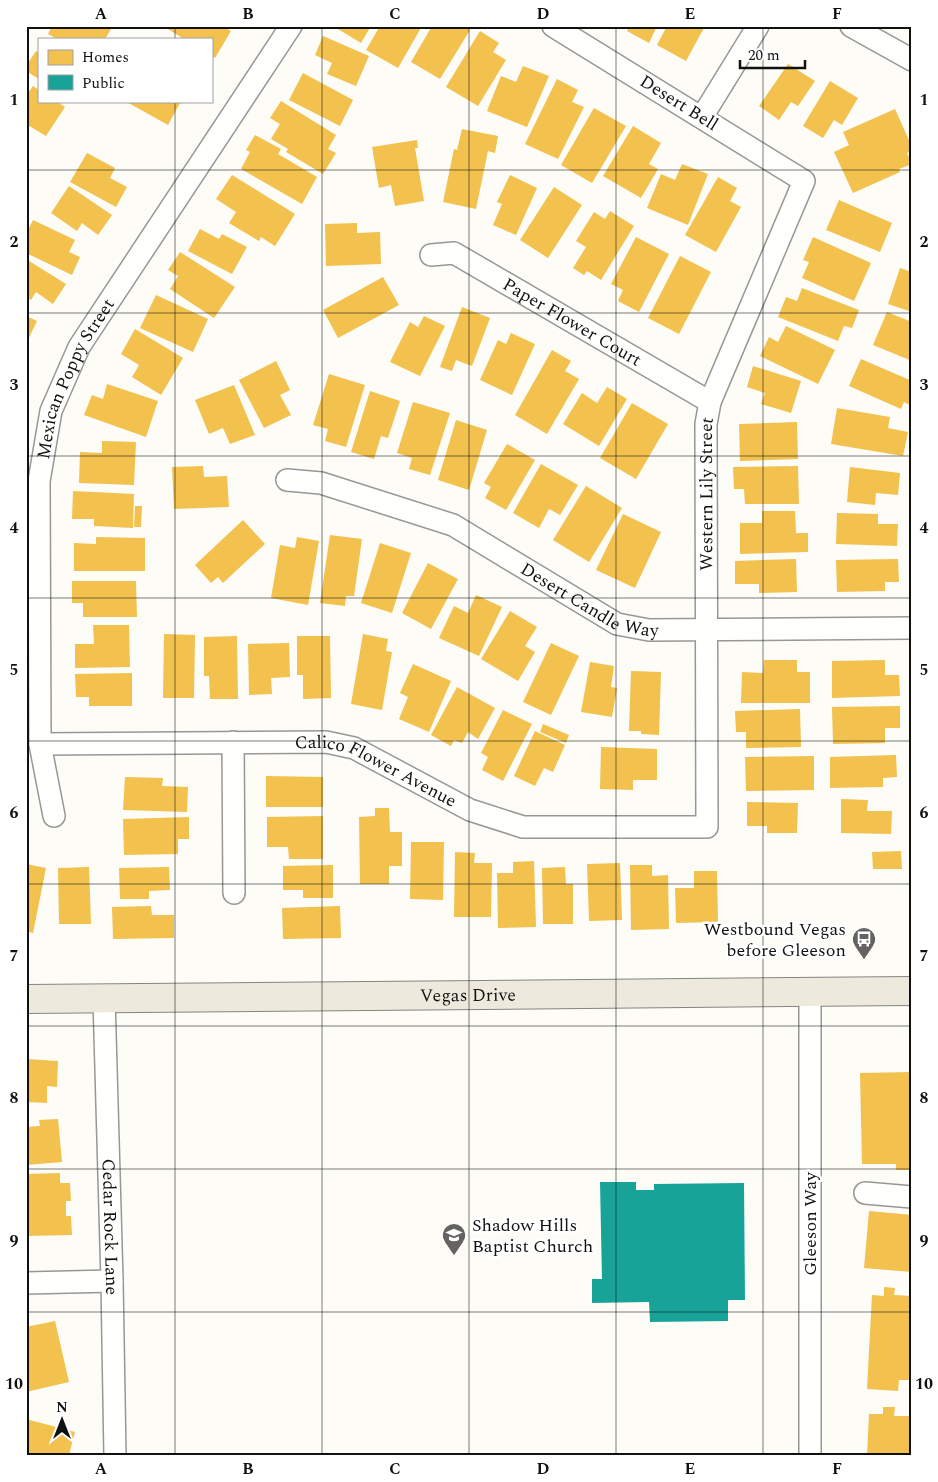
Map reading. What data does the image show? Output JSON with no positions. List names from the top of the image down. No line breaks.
{"streets":{"main road":["Vegas Drive"],"street":["Desert Bell","Paper Flower Court","Mexican Poppy Street","Western Lily Street","Desert Candle Way","Calico Flower Avenue","Gleeson Way","Cedar Rock Lane"]},"crossings":[["Desert Bell","Western Lily Street"],["Paper Flower Court","Western Lily Street"],["Mexican Poppy Street","Calico Flower Avenue"],["Western Lily Street","Desert Candle Way"],["Western Lily Street","Calico Flower Avenue"],["Vegas Drive","Gleeson Way"],["Vegas Drive","Cedar Rock Lane"]],"places":{"bus stop":["Westbound Vegas before Gleeson"],"school or university":["Shadow Hills Baptist Church"]},"legend":["Homes","Public"],"scale_bar":"20 m","north":"top","grid":{"columns":["A","B","C","D","E","F"],"rows":["1","2","3","4","5","6","7","8","9","10"]}}
